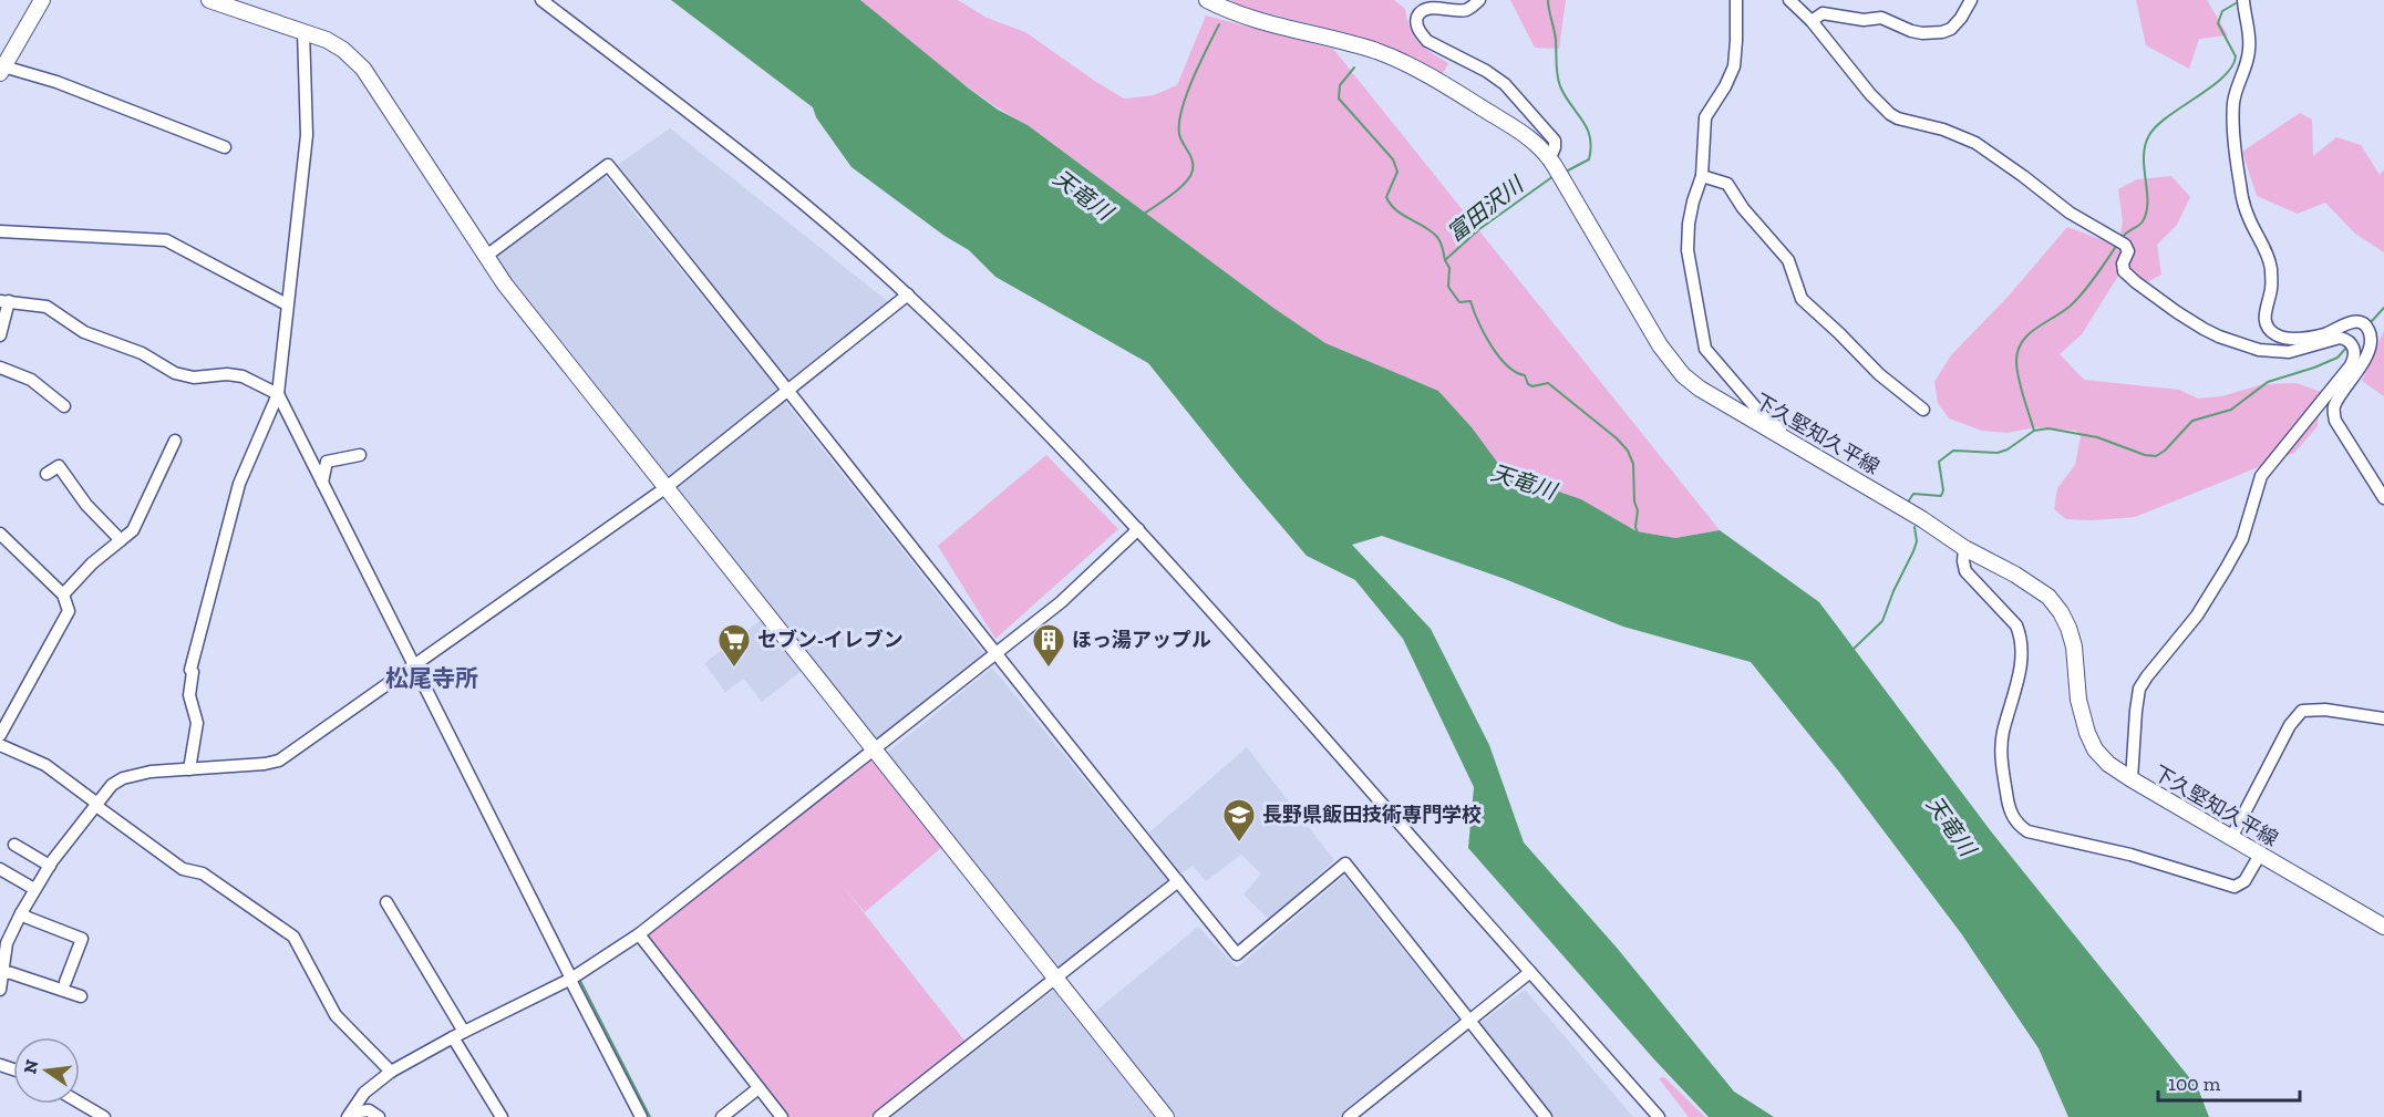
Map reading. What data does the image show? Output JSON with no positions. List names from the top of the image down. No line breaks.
{"streets":{"main road":["下久堅知久平線"]},"districts":["松尾寺所"],"water":["天竜川","富田沢川"],"places":{"supermarket":["セブン-イレブン"],"building":["ほっ湯アップル"],"school or university":["長野県飯田技術専門学校"]},"scale_bar":"100 m","north":"left"}
